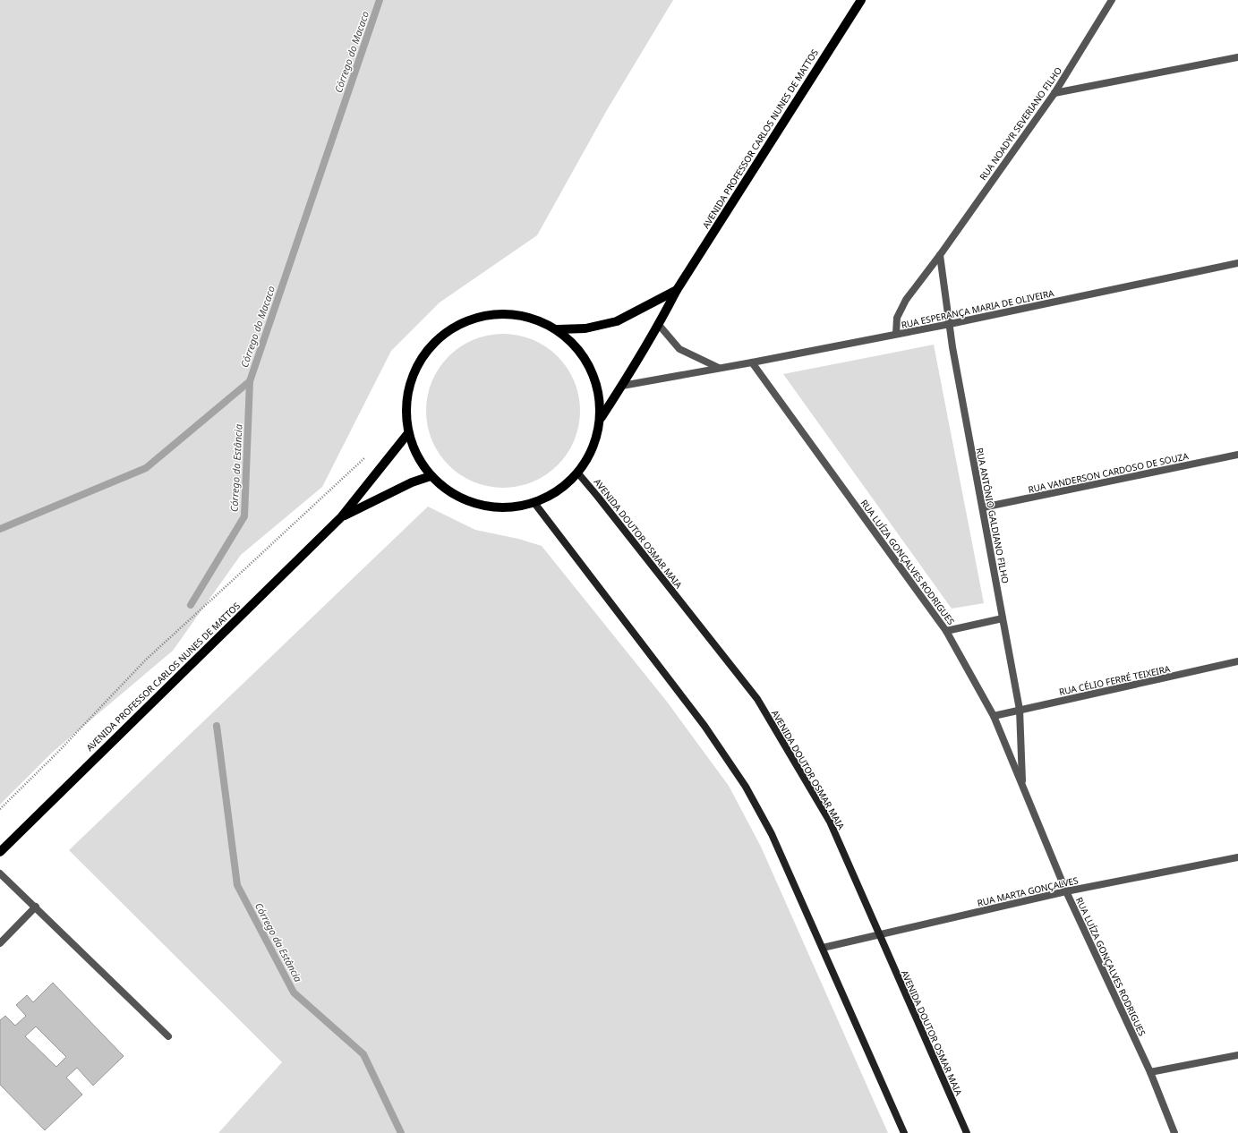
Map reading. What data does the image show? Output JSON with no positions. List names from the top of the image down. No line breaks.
{"streets":{"main road":["AVENIDA PROFESSOR CARLOS NUNES DE MATTOS"],"street":["RUA NOADYR SEVERIANO FILHO","RUA ESPERANÇA MARIA DE OLIVEIRA","RUA VANDERSON CARDOSO DE SOUZA","RUA ANTÔNIO GALDIANO FILHO","AVENIDA DOUTOR OSMAR MAIA","RUA LUÍZA GONÇALVES RODRIGUES","RUA CÉLIO FERRÉ TEIXEIRA","RUA MARTA GONÇALVES"]},"crossings":[["RUA NOADYR SEVERIANO FILHO","RUA ESPERANÇA MARIA DE OLIVEIRA"],["AVENIDA PROFESSOR CARLOS NUNES DE MATTOS","RUA ESPERANÇA MARIA DE OLIVEIRA"],["RUA ESPERANÇA MARIA DE OLIVEIRA","RUA ANTÔNIO GALDIANO FILHO"],["RUA ESPERANÇA MARIA DE OLIVEIRA","RUA LUÍZA GONÇALVES RODRIGUES"],["RUA VANDERSON CARDOSO DE SOUZA","RUA ANTÔNIO GALDIANO FILHO"],["RUA ANTÔNIO GALDIANO FILHO","RUA LUÍZA GONÇALVES RODRIGUES"],["RUA ANTÔNIO GALDIANO FILHO","RUA CÉLIO FERRÉ TEIXEIRA"],["AVENIDA DOUTOR OSMAR MAIA","RUA MARTA GONÇALVES"],["RUA LUÍZA GONÇALVES RODRIGUES","RUA CÉLIO FERRÉ TEIXEIRA"],["RUA LUÍZA GONÇALVES RODRIGUES","RUA MARTA GONÇALVES"]],"water":["Córrego do Macaco","Córrego da Estância"]}
